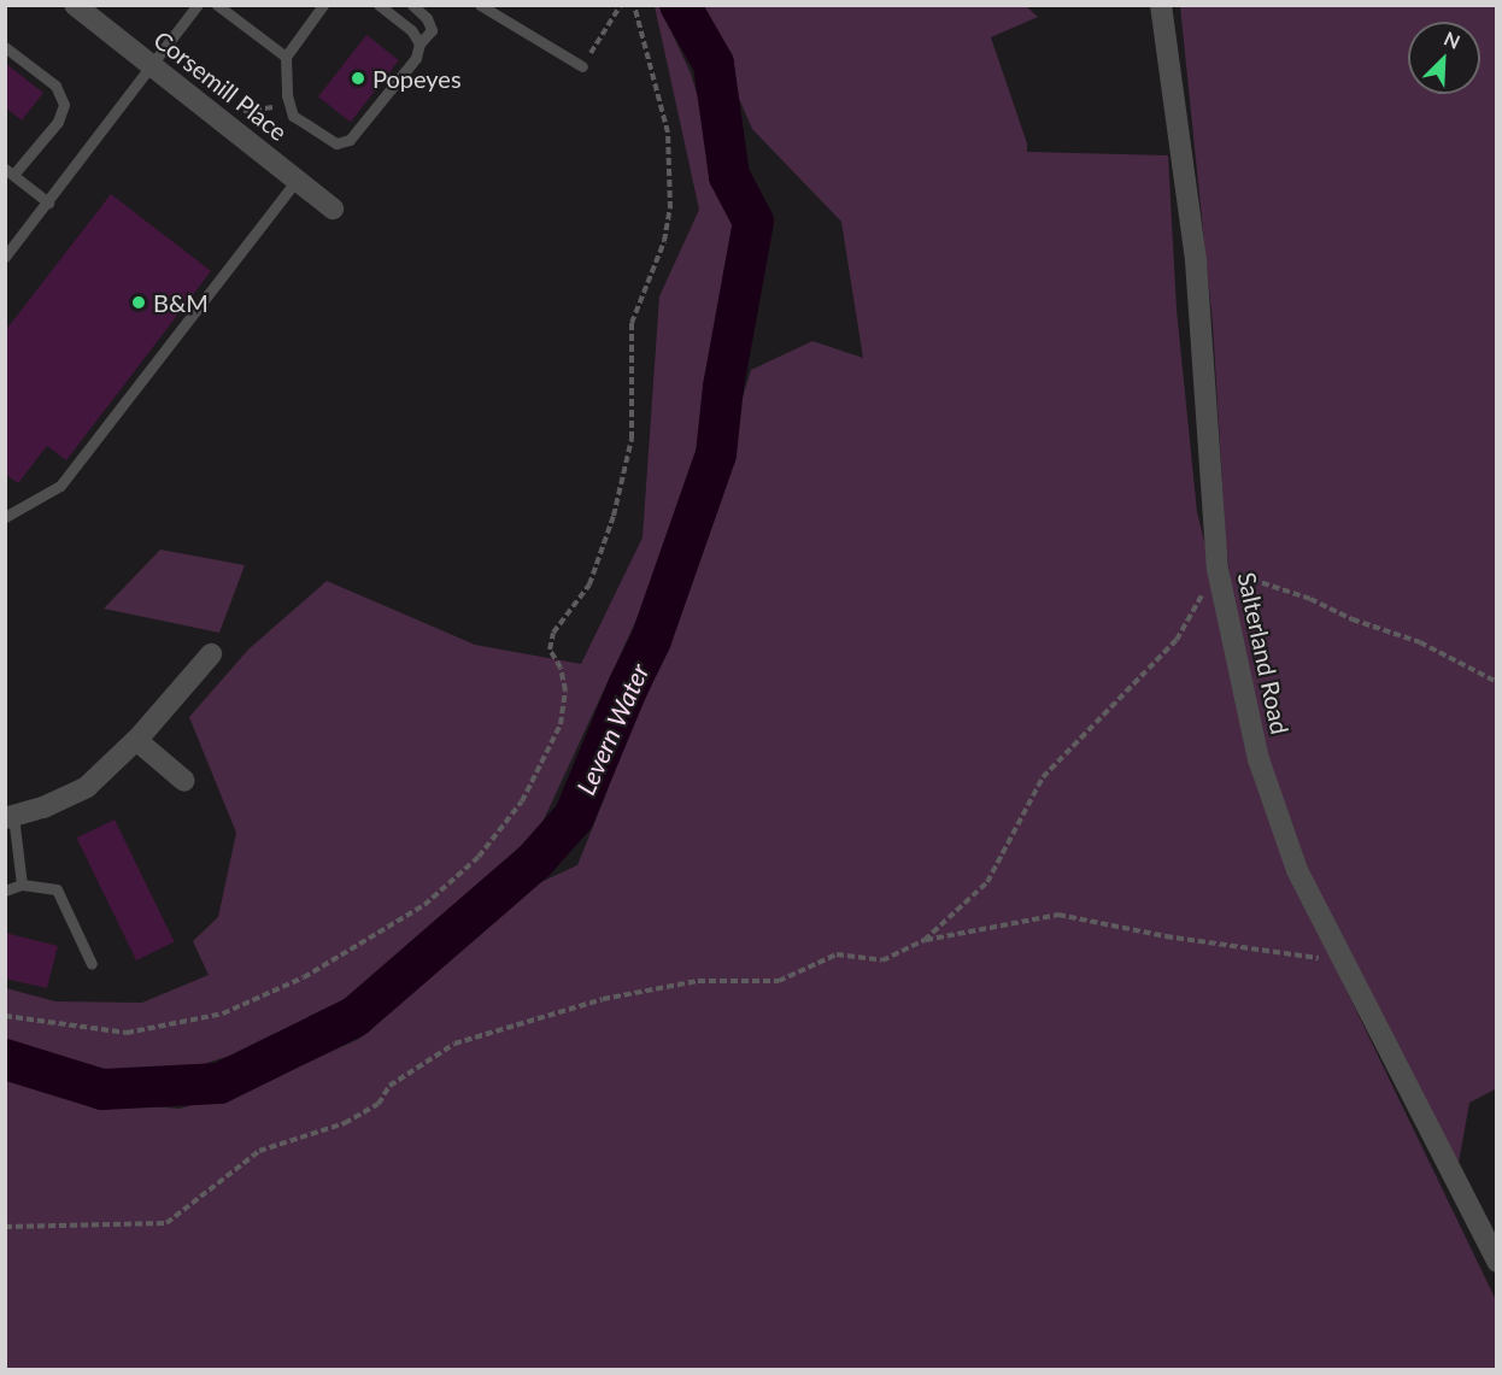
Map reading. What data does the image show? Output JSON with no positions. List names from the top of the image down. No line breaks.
{"streets":{"street":["Corsemill Place","Salterland Road"]},"water":["Levern Water"],"places":["Popeyes","B&M"],"north":"top right"}
